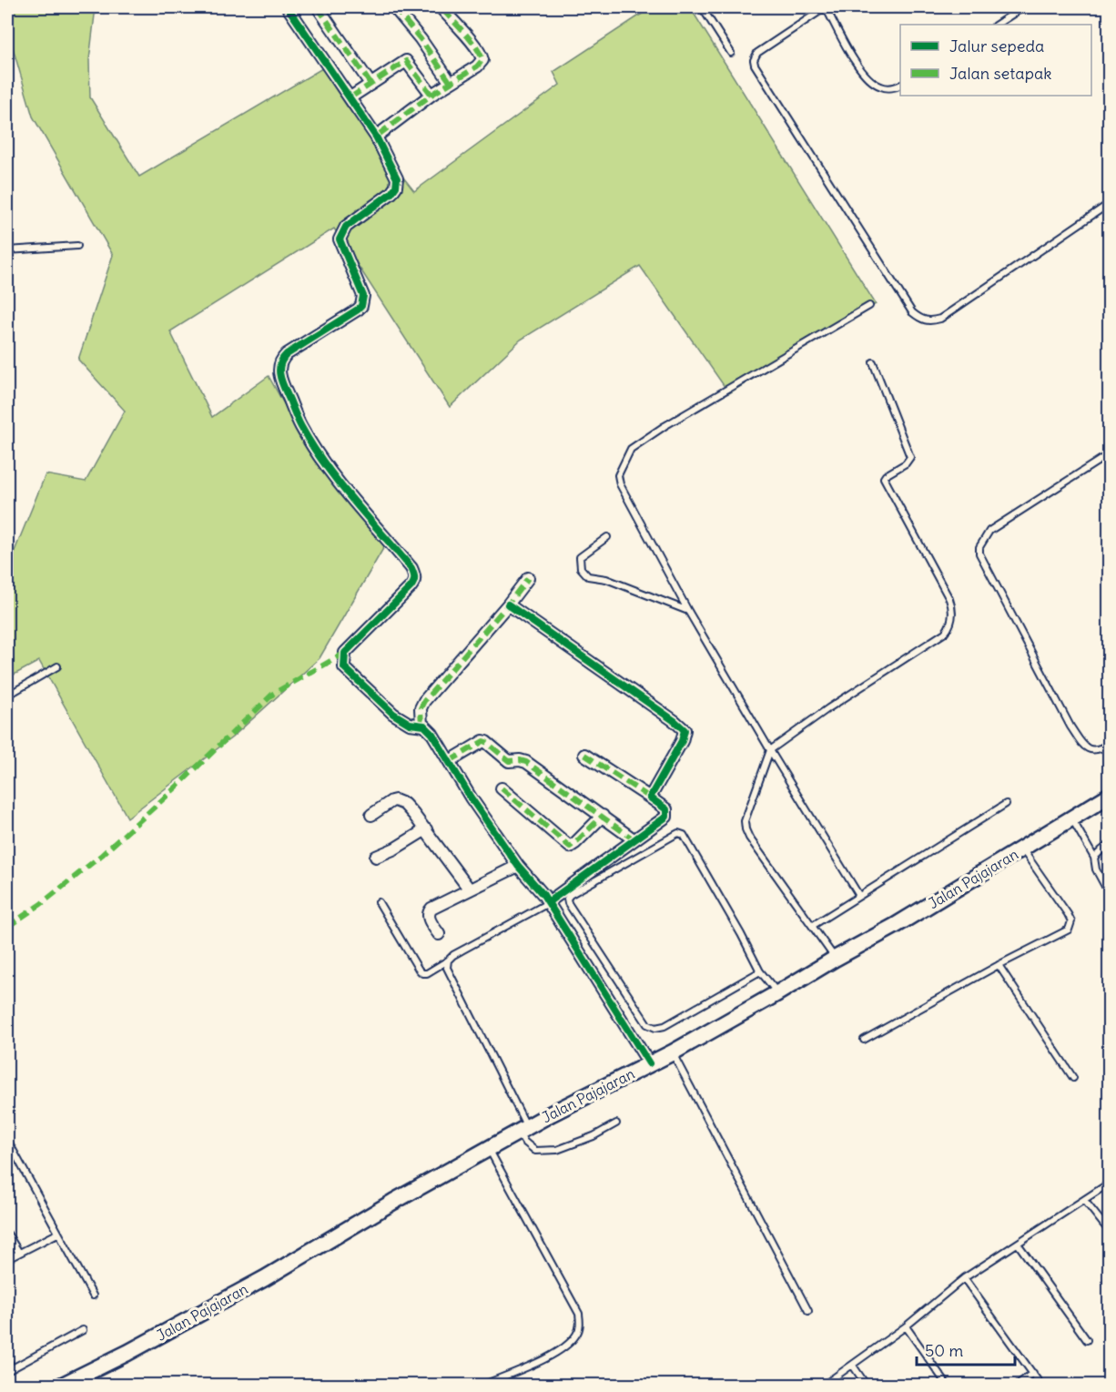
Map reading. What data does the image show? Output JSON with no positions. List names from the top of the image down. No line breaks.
{"streets":{"main road":["Jalan Pajajaran"]},"legend":["Jalur sepeda","Jalan setapak"],"scale_bar":"50 m"}
